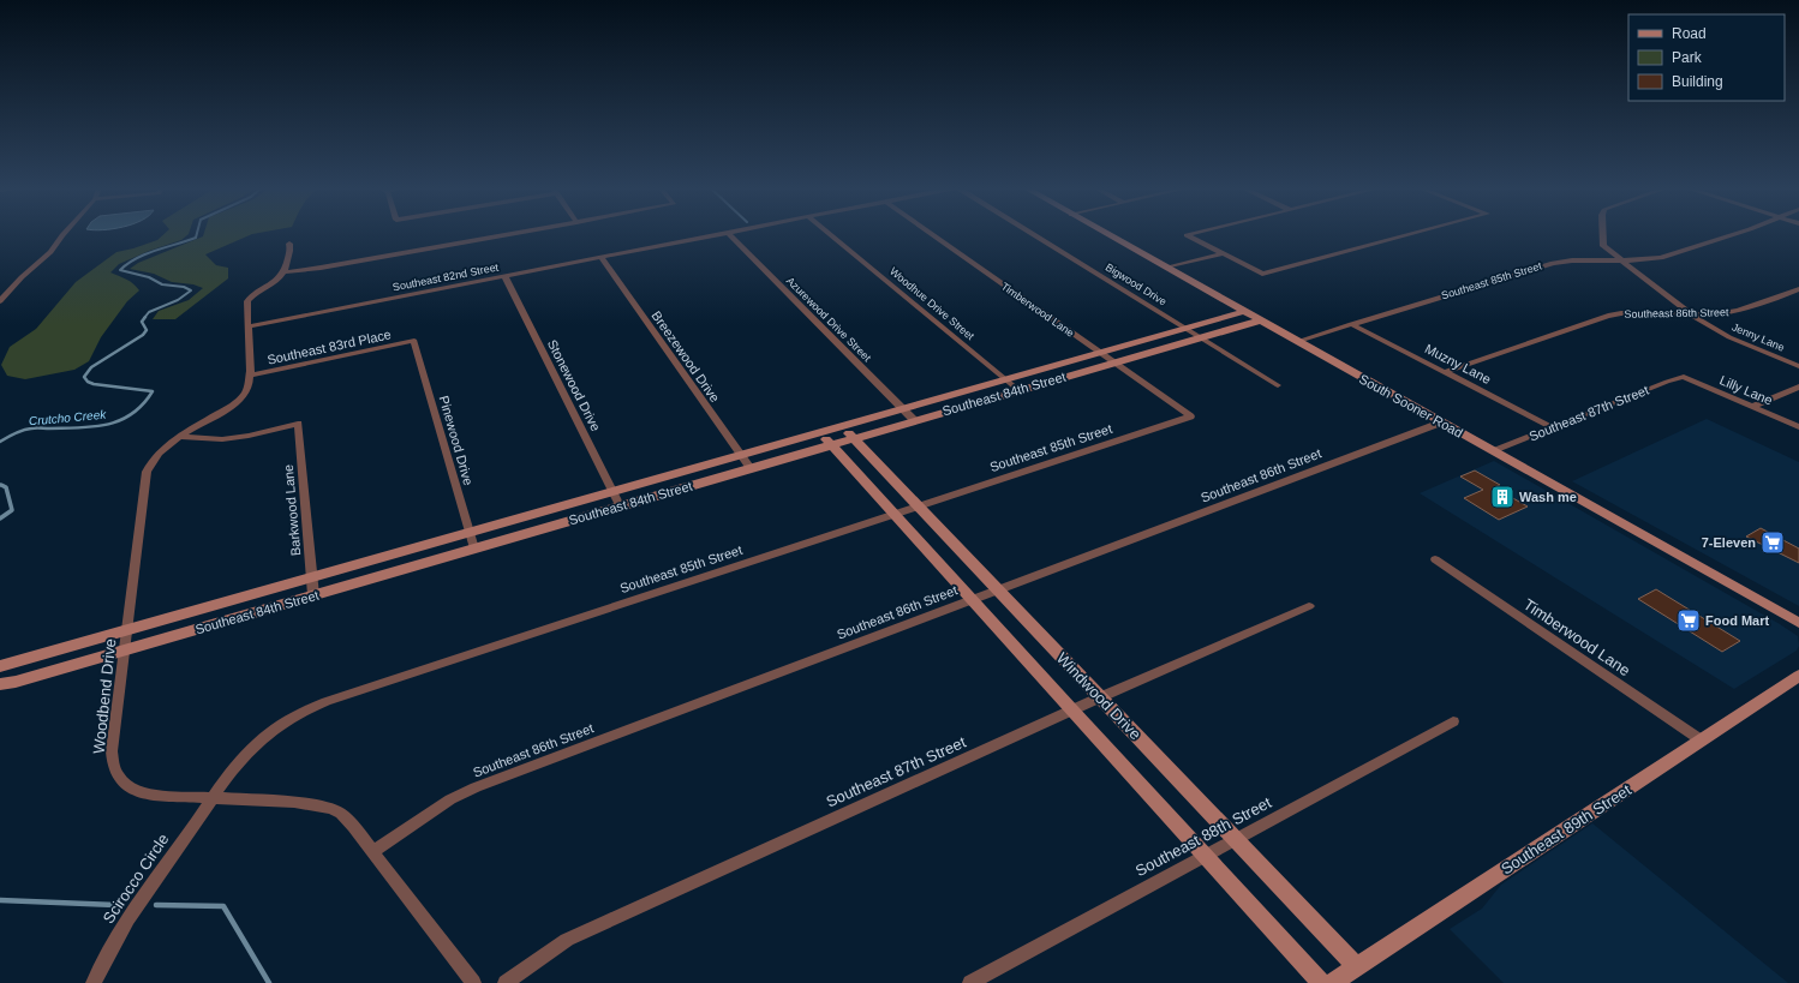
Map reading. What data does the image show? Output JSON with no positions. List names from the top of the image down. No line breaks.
{"streets":{"street":["Southeast 82nd Street","Southeast 85th Street","Bigwood Drive","Woodhue Drive Street","Timberwood Lane","Southeast 86th Street","Azurewood Drive Street","Jenny Lane","Southeast 83rd Place","Breezewood Drive","Muzny Lane","Stonewood Drive","Lilly Lane","Southeast 84th Street","South Sooner Road","Southeast 87th Street","Pinewood Drive","Barkwood Lane","Woodbend Drive","Windwood Drive","Southeast 89th Street","Southeast 88th Street","Scirocco Circle"]},"crossings":[["Southeast 82nd Street","Breezewood Drive"],["Southeast 82nd Street","Stonewood Drive"],["Southeast 82nd Street","Woodbend Drive"],["Southeast 85th Street","Timberwood Lane"],["Southeast 85th Street","Jenny Lane"],["Southeast 85th Street","Muzny Lane"],["Southeast 85th Street","South Sooner Road"],["Southeast 85th Street","Woodbend Drive"],["Southeast 85th Street","Windwood Drive"],["Southeast 85th Street","Scirocco Circle"],["Bigwood Drive","Southeast 84th Street"],["Woodhue Drive Street","Southeast 84th Street"],["Timberwood Lane","Southeast 84th Street"],["Timberwood Lane","Southeast 89th Street"],["Southeast 86th Street","Jenny Lane"],["Southeast 86th Street","Muzny Lane"],["Southeast 86th Street","South Sooner Road"],["Southeast 86th Street","Woodbend Drive"],["Southeast 86th Street","Windwood Drive"],["Azurewood Drive Street","Southeast 84th Street"],["Southeast 83rd Place","Pinewood Drive"],["Southeast 83rd Place","Woodbend Drive"],["Breezewood Drive","Southeast 84th Street"],["Muzny Lane","Southeast 87th Street"],["Stonewood Drive","Southeast 84th Street"],["Lilly Lane","Southeast 87th Street"],["Southeast 84th Street","South Sooner Road"],["Southeast 84th Street","Pinewood Drive"],["Southeast 84th Street","Barkwood Lane"],["Southeast 84th Street","Woodbend Drive"],["Southeast 84th Street","Windwood Drive"],["South Sooner Road","Southeast 87th Street"],["Southeast 87th Street","Windwood Drive"],["Barkwood Lane","Woodbend Drive"],["Woodbend Drive","Scirocco Circle"],["Windwood Drive","Southeast 89th Street"],["Windwood Drive","Southeast 88th Street"]],"water":["Crutcho Creek"],"places":{"building":["Wash me"],"supermarket":["7-Eleven","Food Mart"]},"legend":["Road","Park","Building"]}
